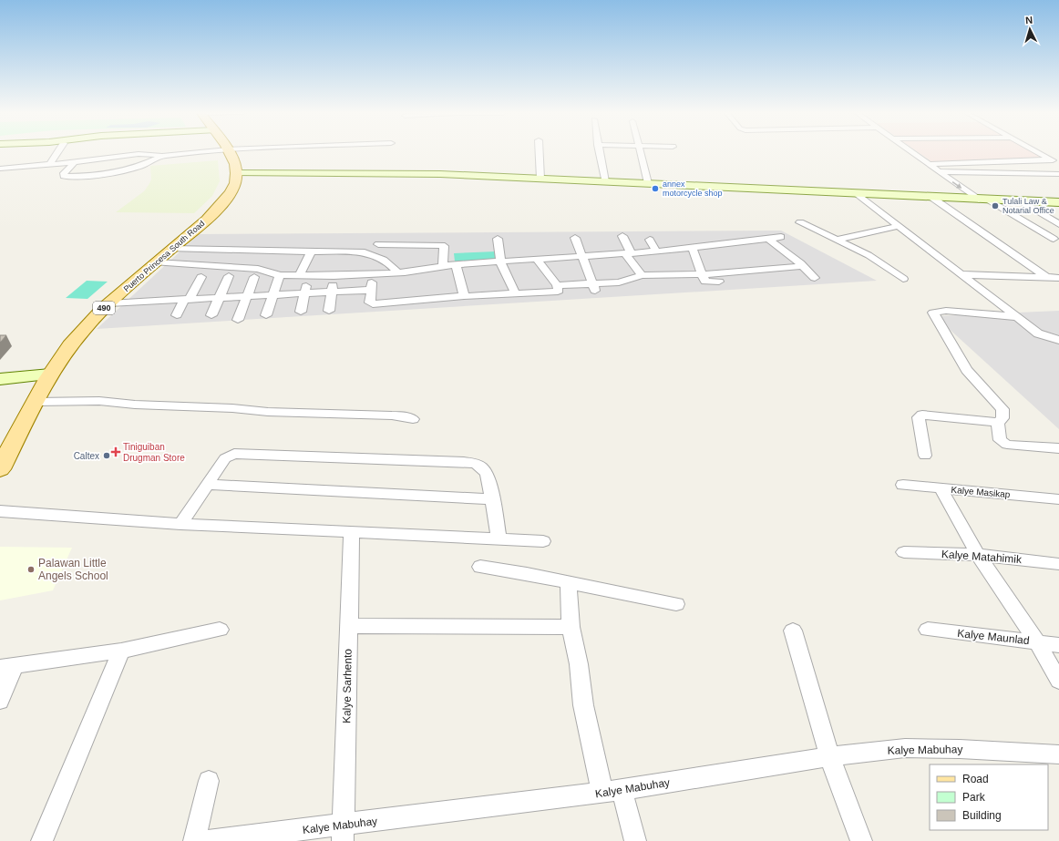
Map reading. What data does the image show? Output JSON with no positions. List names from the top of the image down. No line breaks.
{"streets":{"main road":["Puerto Princesa South Road","490"],"street":["Kalye Masikap","Kalye Matahimik","Kalye Maunlad","Kalye Sarhento","Kalye Mabuhay"]},"crossings":[["Kalye Sarhento","Kalye Mabuhay"]],"places":{"other":["annex motorcycle shop","Tulali Law & Notarial Office","Caltex","Palawan Little Angels School"],"health":["Tiniguiban Drugman Store"]},"legend":["Road","Park","Building"],"north":"top"}
